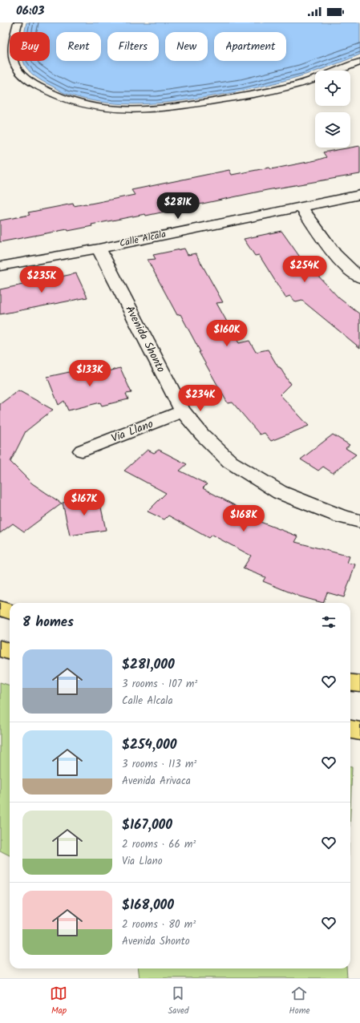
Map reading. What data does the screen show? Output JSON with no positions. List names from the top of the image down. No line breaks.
{"streets":{"street":["Calle Alcala","Avenida Shonto","Via Llano"]},"crossings":[["Calle Alcala","Avenida Shonto"],["Avenida Shonto","Via Llano"]],"page":{"status":"06:03","chip":["Buy","Rent","Filters","New","Apartment"],"price":["$281K","$254K","$235K","$160K","$133K","$234K","$167K","$168K"],"heading":"8 homes","list":[{"name":"$281,000","note":"3 rooms · 107 m² · Calle Alcala"},{"name":"$254,000","note":"3 rooms · 113 m² · Avenida Arivaca"},{"name":"$167,000","note":"2 rooms · 66 m² · Via Llano"},{"name":"$168,000","note":"2 rooms · 80 m² · Avenida Shonto"}],"tabs":["Map","Saved","Home"]}}
